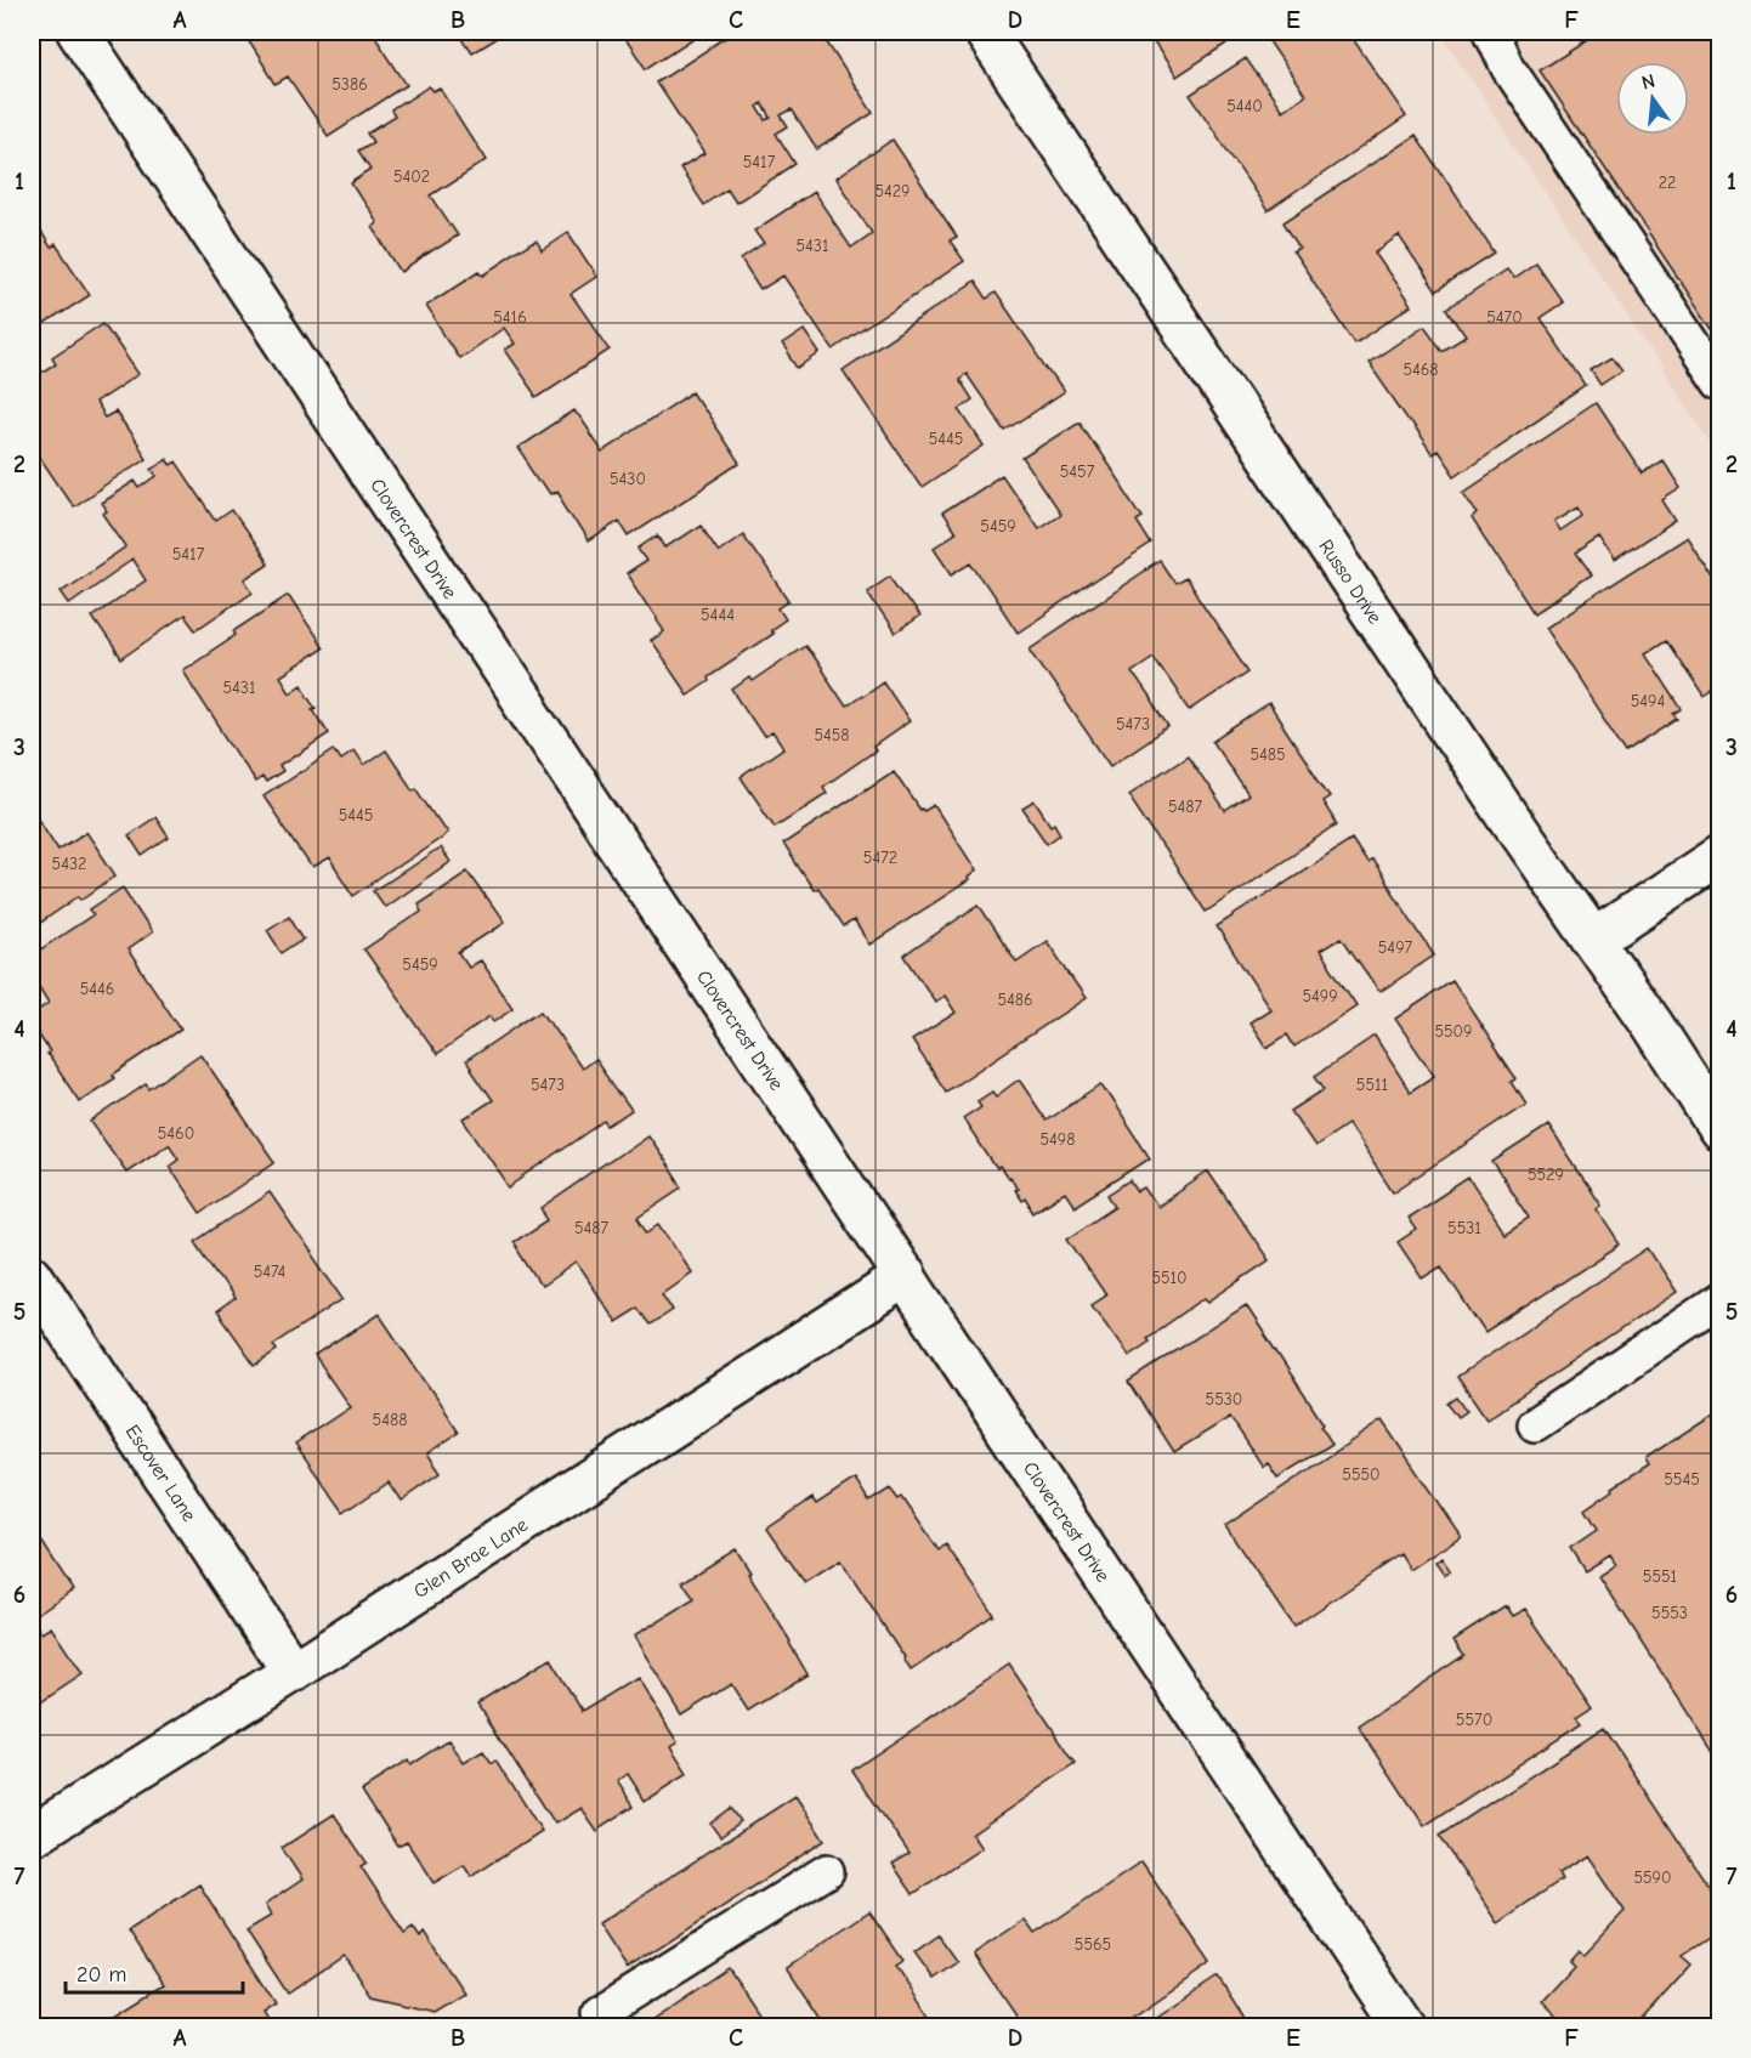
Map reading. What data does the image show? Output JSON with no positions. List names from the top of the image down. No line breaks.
{"streets":{"street":["Clovercrest Drive","Russo Drive","Escover Lane","Glen Brae Lane"]},"crossings":[["Clovercrest Drive","Glen Brae Lane"],["Escover Lane","Glen Brae Lane"]],"house_numbers":["5386","5440","5417","5402","22","5429","5431","5416","5470","5468","5445","5457","5430","5459","5417","5444","5431","5494","5473","5458","5485","5487","5445","5472","5432","5497","5459","5446","5499","5486","5509","5473","5511","5460","5498","5529","5487","5531","5474","5510","5530","5488","5550","5545","5551","5553","5570","5590","5565"],"scale_bar":"20 m","north":"top","grid":{"columns":["A","B","C","D","E","F"],"rows":["1","2","3","4","5","6","7"]}}
